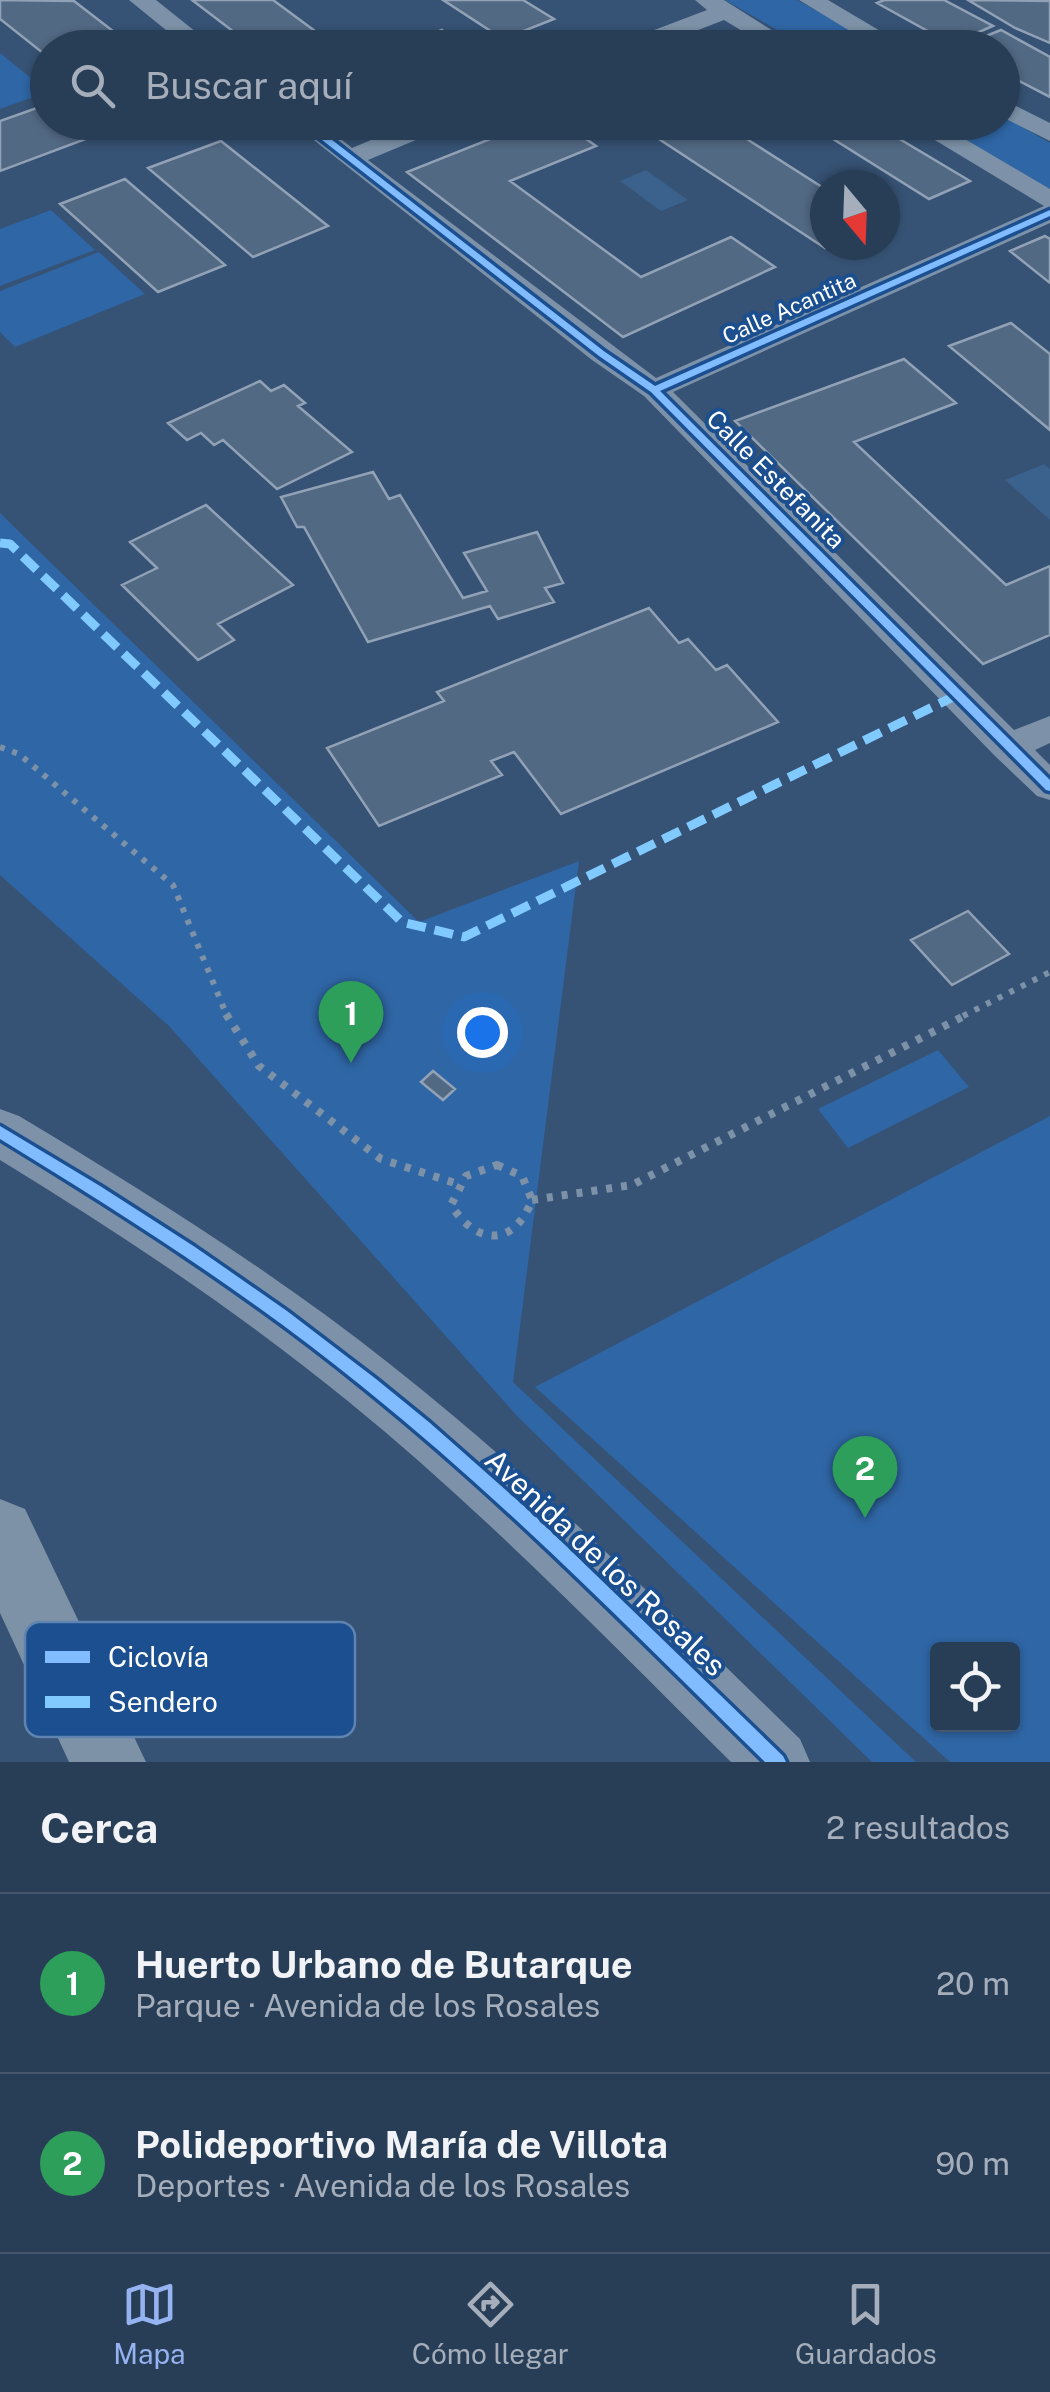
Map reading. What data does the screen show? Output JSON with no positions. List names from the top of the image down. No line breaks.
{"streets":{"street":["Calle Acantita","Calle Estefanita","Avenida de los Rosales"]},"crossings":[["Calle Acantita","Calle Estefanita"]],"legend":["Ciclovía","Sendero"],"north":"bottom","page":{"search":"Buscar aquí","pins":["1","2"],"heading":["Cerca","2 resultados"],"list":[{"mark":"1","name":"Huerto Urbano de Butarque","note":"Parque · Avenida de los Rosales","value":"20 m"},{"mark":"2","name":"Polideportivo María de Villota","note":"Deportes · Avenida de los Rosales","value":"90 m"}],"nav":["Mapa","Cómo llegar","Guardados"]}}
